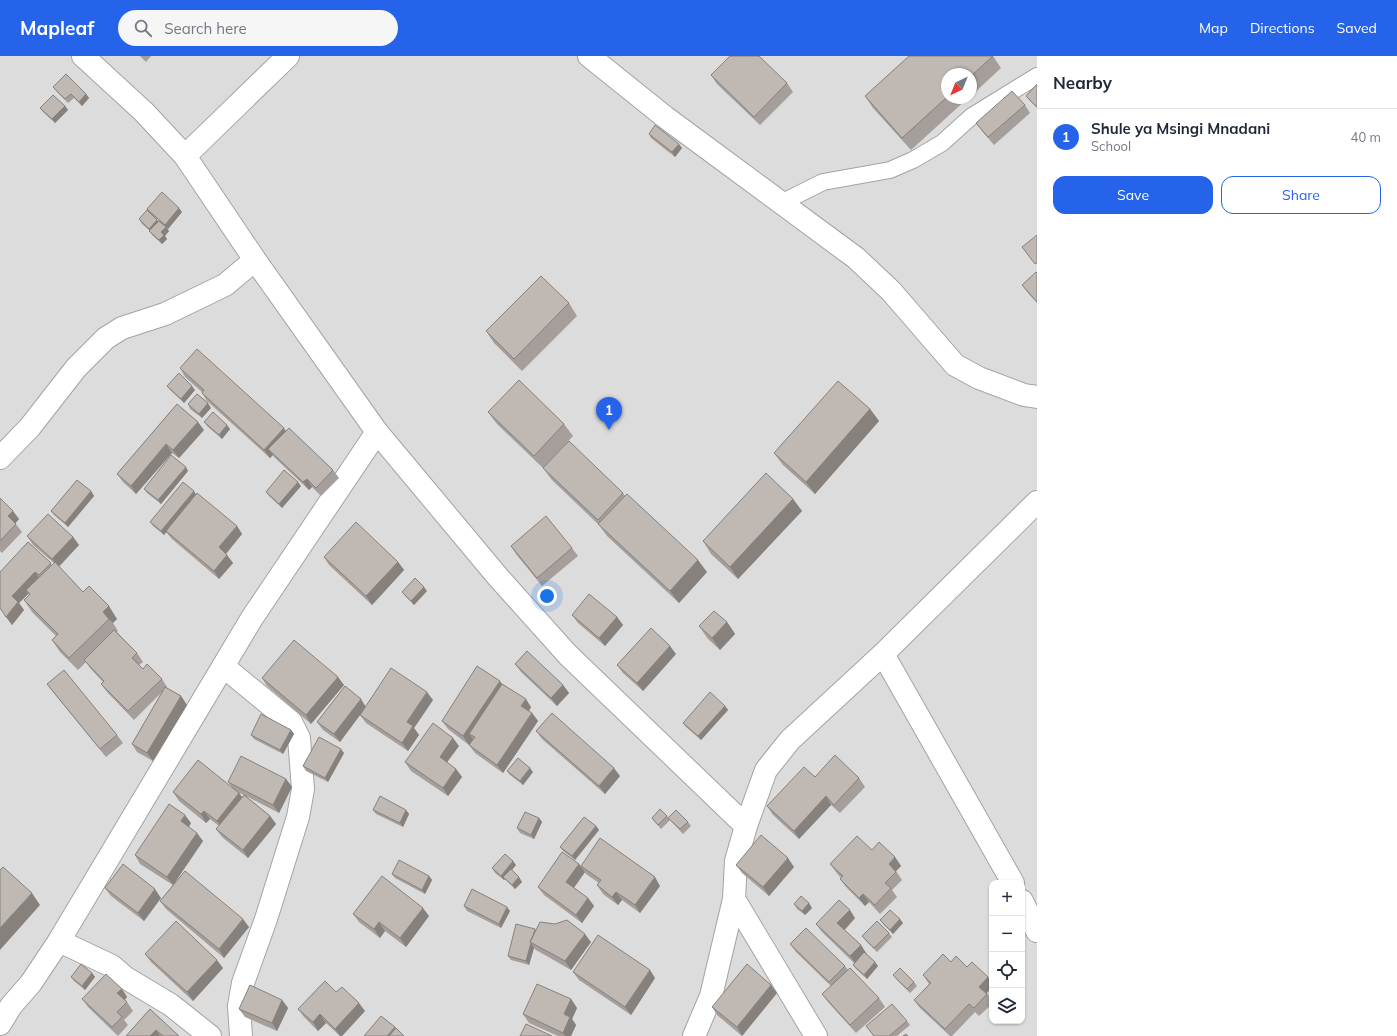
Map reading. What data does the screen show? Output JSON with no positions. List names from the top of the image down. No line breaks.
{"north":"bottom left","page":{"header":"Mapleaf","search":"Search here","nav":["Map","Directions","Saved"],"heading":"Nearby","list":[{"mark":"1","name":"Shule ya Msingi Mnadani","note":"School","value":"40 m"}],"buttons":["Save","Share"],"pins":"1","map_buttons":["+","−"]}}
